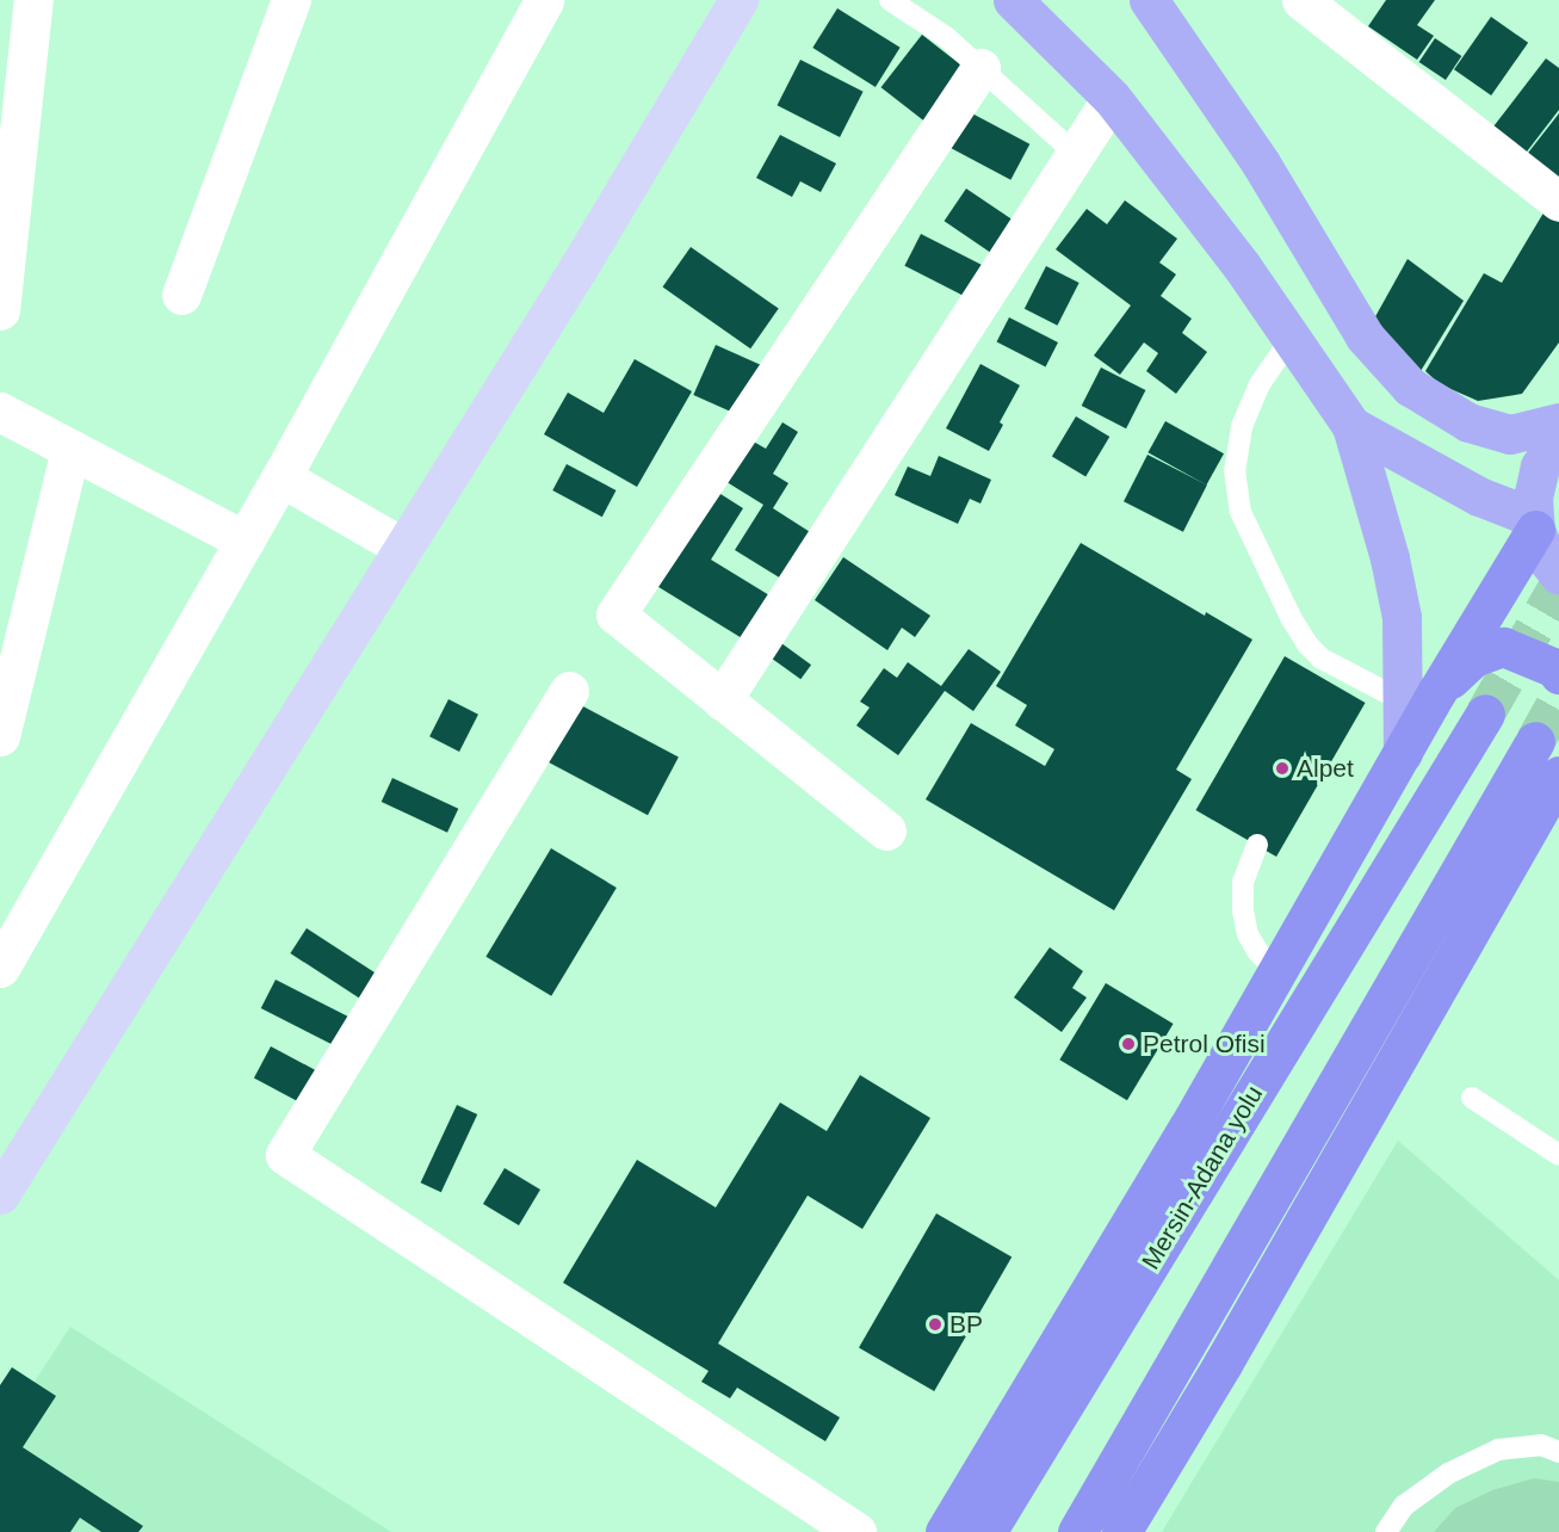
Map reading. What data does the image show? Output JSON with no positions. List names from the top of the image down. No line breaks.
{"streets":{"highway":["Mersin-Adana yolu"]},"places":["Alpet","Petrol Ofisi","BP"]}
